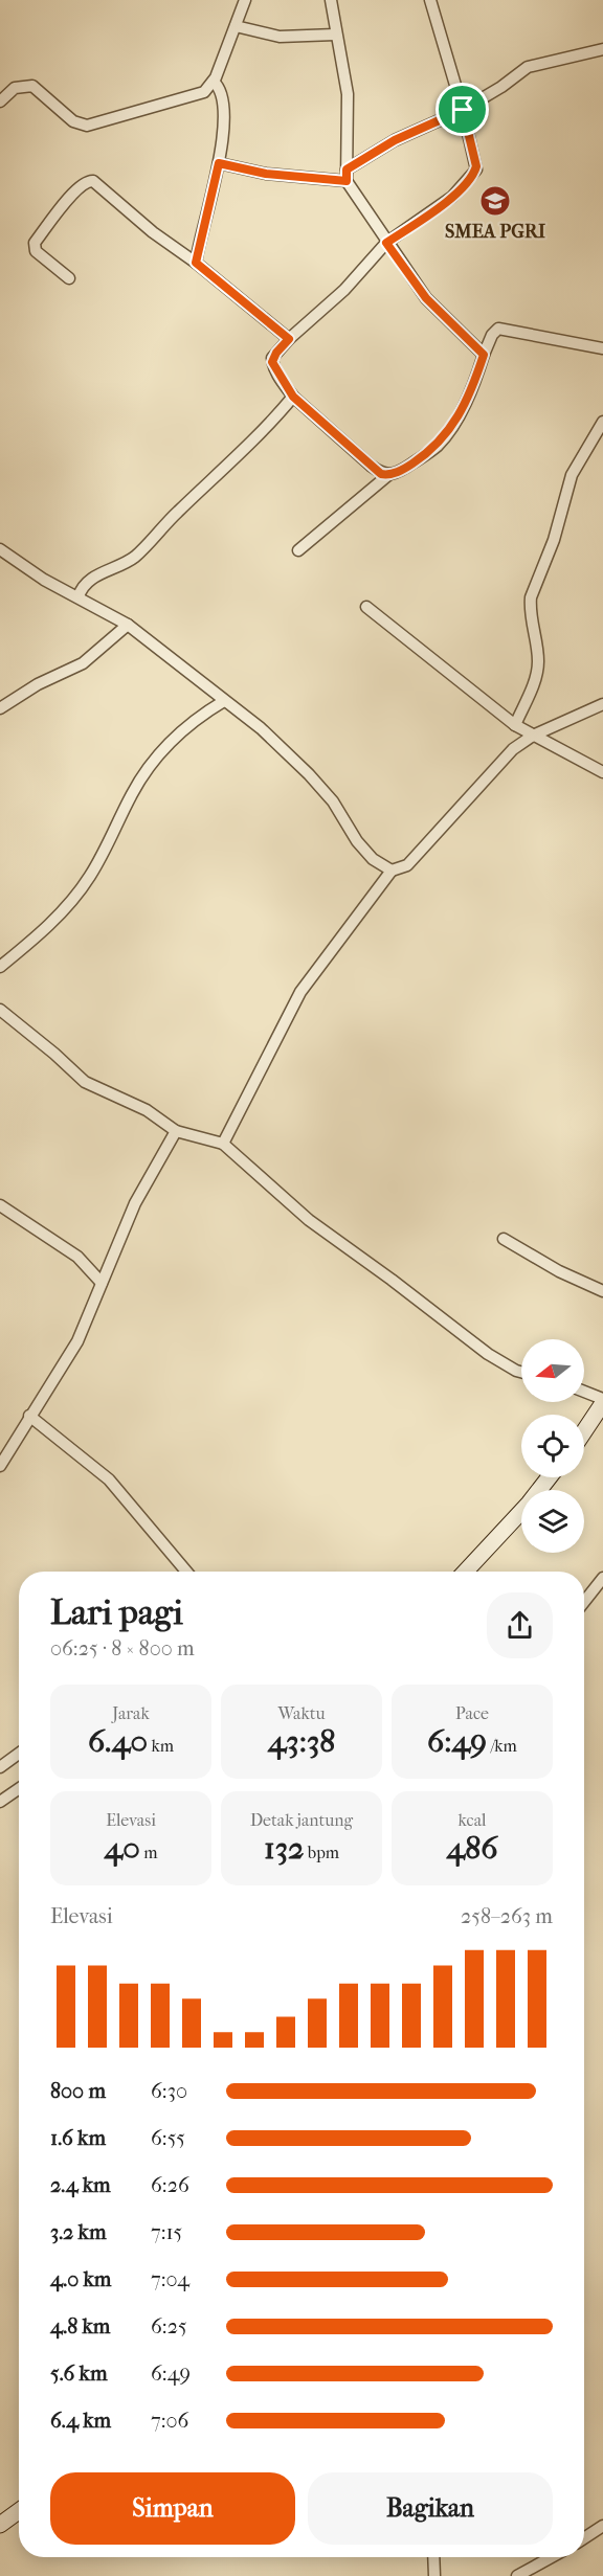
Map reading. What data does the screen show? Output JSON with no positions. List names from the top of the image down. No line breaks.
{"places":{"school or university":["SMEA PGRI"]},"north":"left","page":{"heading":["Lari pagi","06:25 · 8 × 800 m"],"stats":[["Jarak","6.40 km"],["Waktu","43:38"],["Pace","6:49 /km"],["Elevasi","40 m"],["Detak jantung","132 bpm"],["kcal","486"]],"chart":["Elevasi","258–263 m"],"list":[{"name":"800 m","note":"6:30"},{"name":"1.6 km","note":"6:55"},{"name":"2.4 km","note":"6:26"},{"name":"3.2 km","note":"7:15"},{"name":"4.0 km","note":"7:04"},{"name":"4.8 km","note":"6:25"},{"name":"5.6 km","note":"6:49"},{"name":"6.4 km","note":"7:06"}],"buttons":["Simpan","Bagikan"]}}
